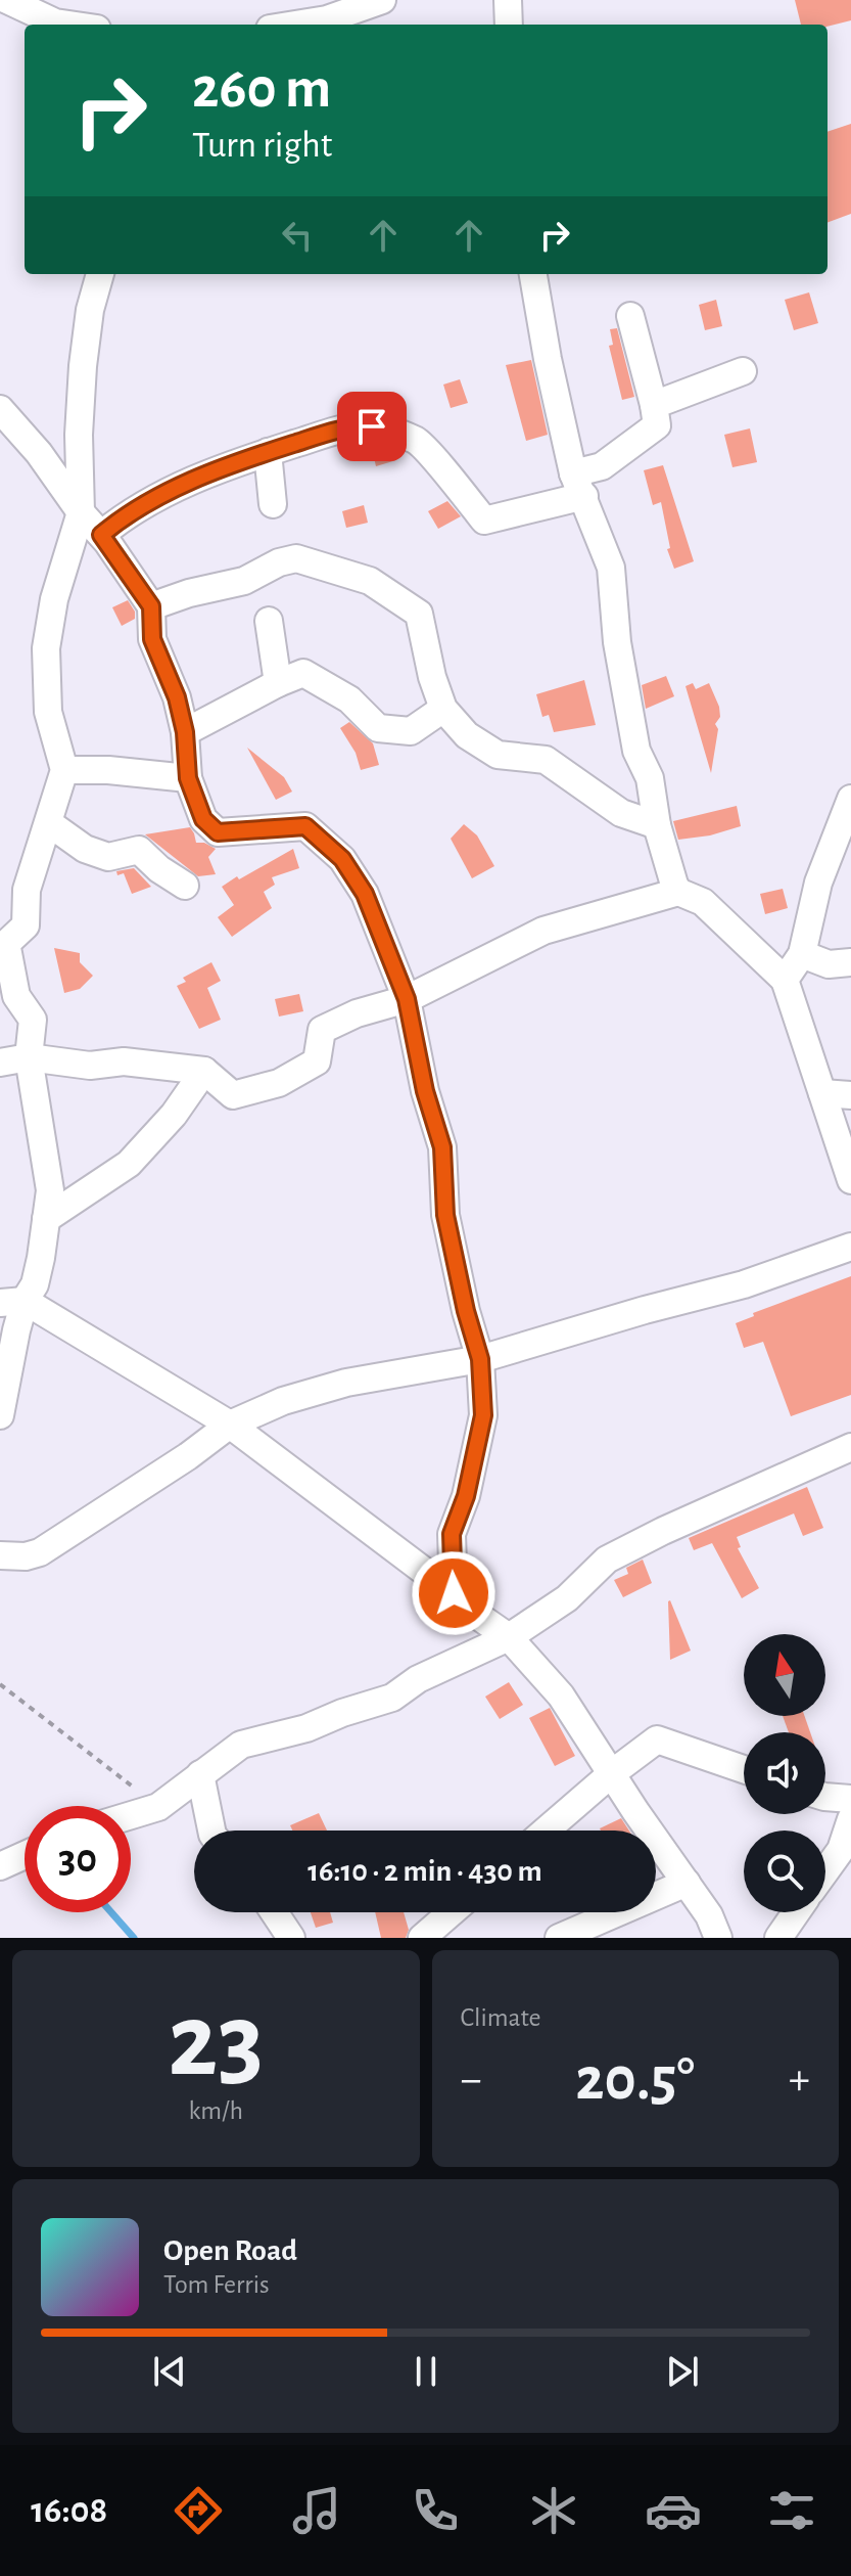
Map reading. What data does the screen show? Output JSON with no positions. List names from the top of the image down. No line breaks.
{"north":"top","page":{"turn":["260 m","Turn right"],"limit":"30","trip":"16:10 · 2 min · 430 m","tile":[["23","km/h"],"Climate"],"heat":["−","20.5°","+"],"song":["Open Road","Tom Ferris"],"tabs":"16:08"}}
